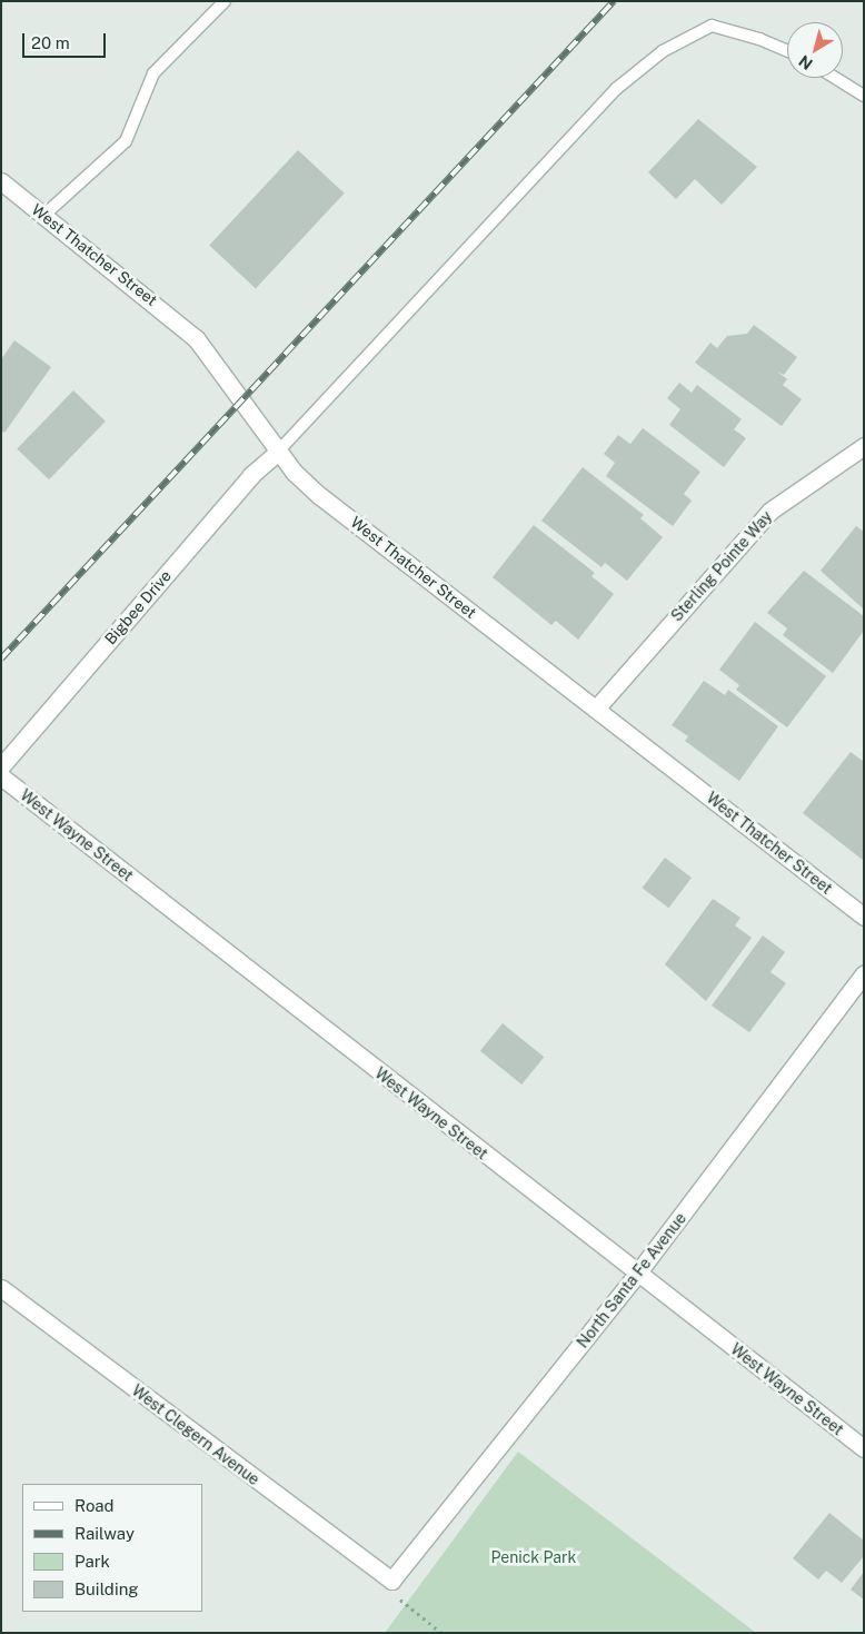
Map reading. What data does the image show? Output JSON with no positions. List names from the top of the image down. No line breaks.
{"streets":{"street":["West Thatcher Street","Sterling Pointe Way","Bigbee Drive","West Wayne Street","North Santa Fe Avenue","West Clegern Avenue"]},"crossings":[["West Thatcher Street","Sterling Pointe Way"],["West Thatcher Street","Bigbee Drive"],["West Wayne Street","North Santa Fe Avenue"],["North Santa Fe Avenue","West Clegern Avenue"]],"parks":["Penick Park"],"legend":["Road","Railway","Park","Building"],"scale_bar":"20 m","north":"bottom left"}
